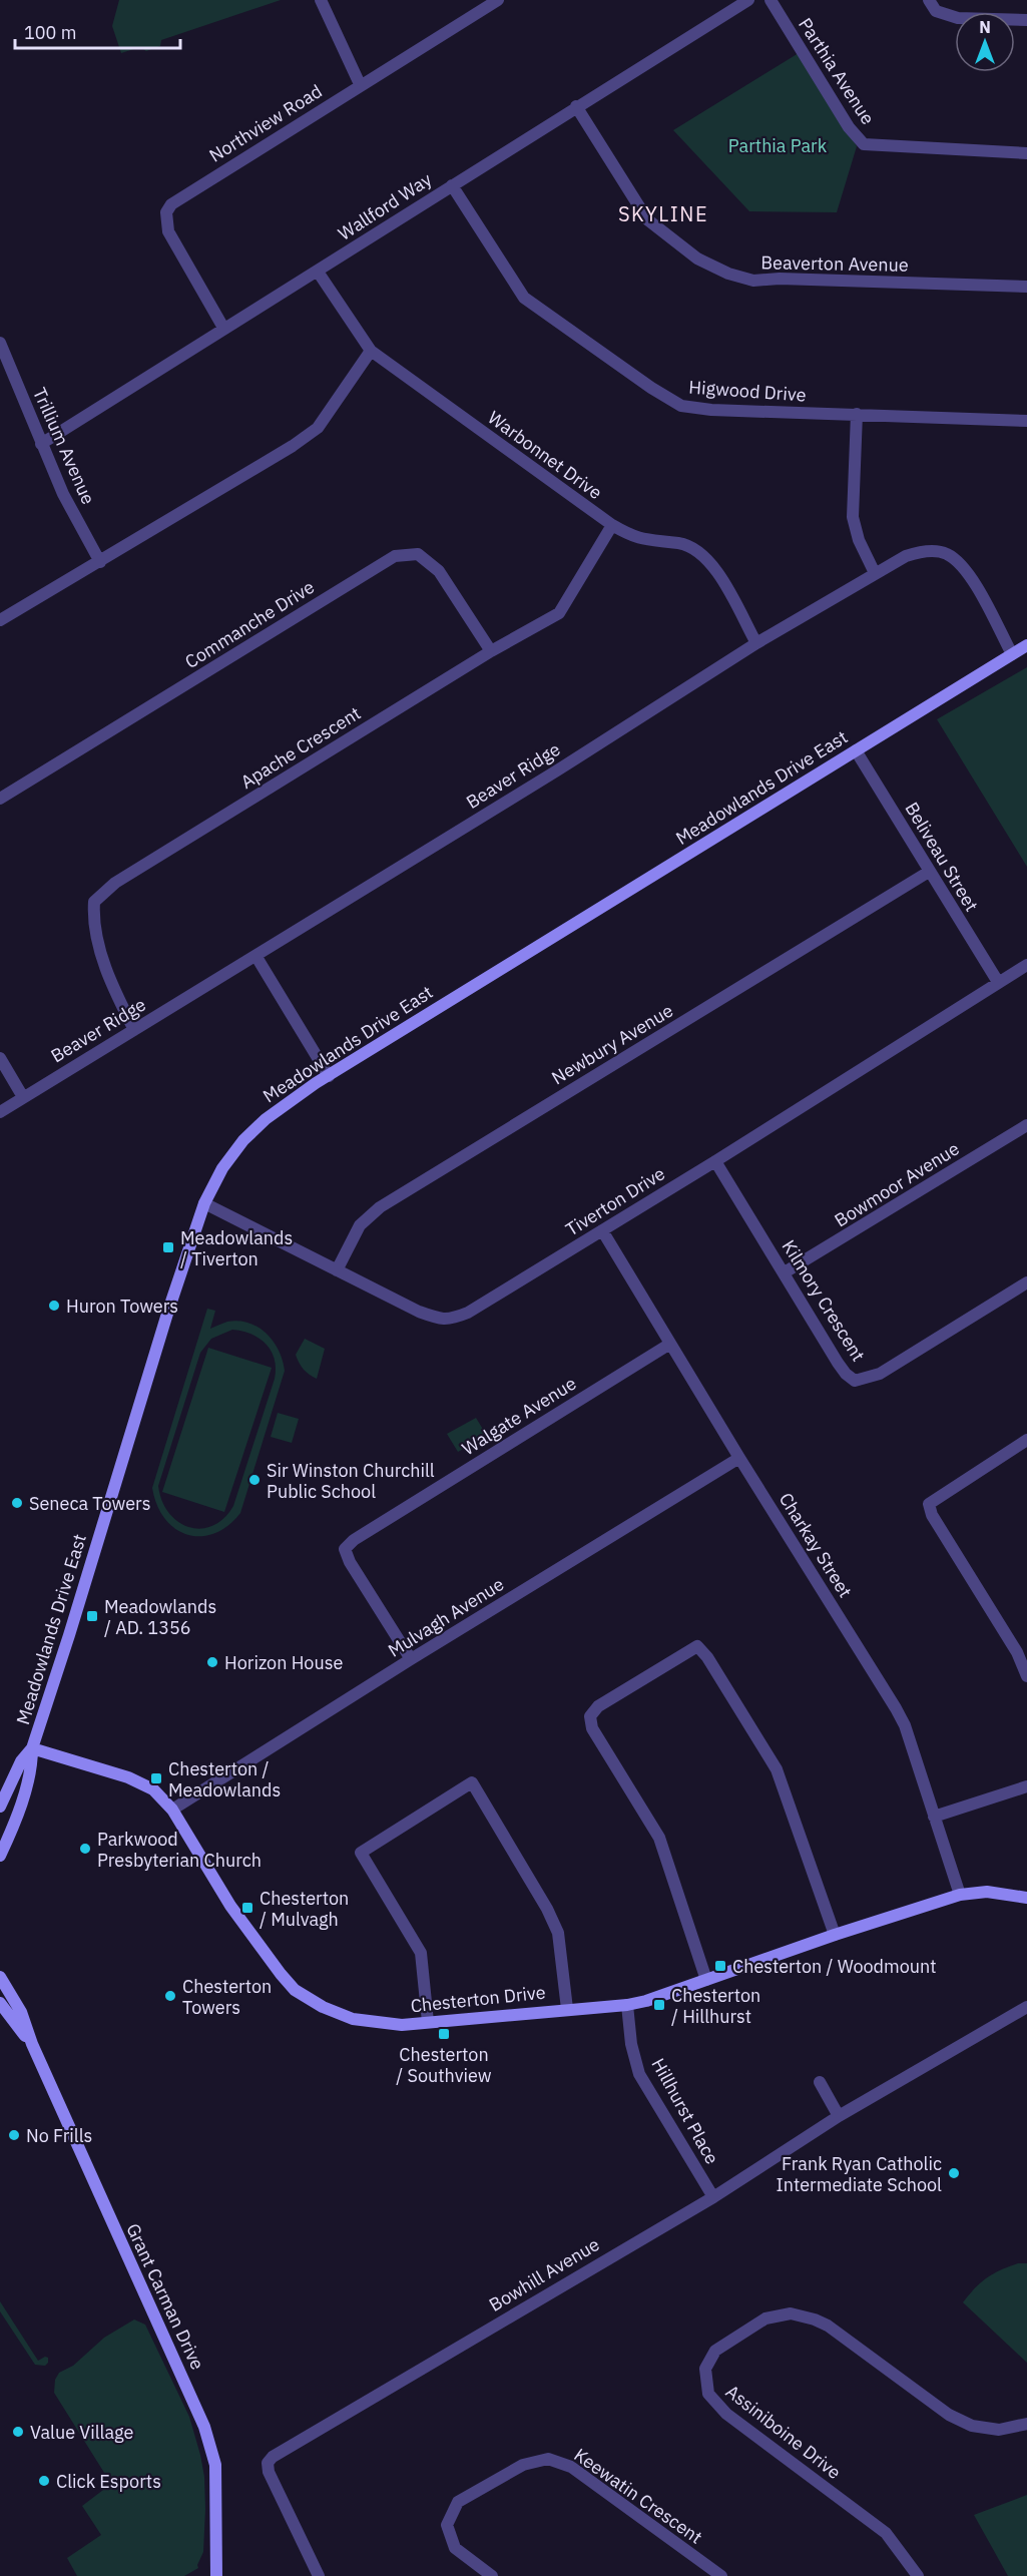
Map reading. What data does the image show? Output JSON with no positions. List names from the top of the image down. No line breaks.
{"streets":{"street":["Parthia Avenue","Northview Road","Wallford Way","Beaverton Avenue","Higwood Drive","Trillium Avenue","Warbonnet Drive","Commanche Drive","Apache Crescent","Beaver Ridge","Meadowlands Drive East","Beliveau Street","Newbury Avenue","Bowmoor Avenue","Tiverton Drive","Kilmory Crescent","Walgate Avenue","Charkay Street","Mulvagh Avenue","Chesterton Drive","Hillhurst Place","Bowhill Avenue","Grant Carman Drive","Assiniboine Drive","Keewatin Crescent"]},"crossings":[["Northview Road","Wallford Way"],["Wallford Way","Beaverton Avenue"],["Wallford Way","Higwood Drive"],["Wallford Way","Trillium Avenue"],["Wallford Way","Warbonnet Drive"],["Warbonnet Drive","Apache Crescent"],["Warbonnet Drive","Beaver Ridge"],["Commanche Drive","Apache Crescent"],["Apache Crescent","Beaver Ridge"],["Beaver Ridge","Meadowlands Drive East"],["Meadowlands Drive East","Beliveau Street"],["Meadowlands Drive East","Tiverton Drive"],["Meadowlands Drive East","Chesterton Drive"],["Beliveau Street","Newbury Avenue"],["Beliveau Street","Tiverton Drive"],["Newbury Avenue","Tiverton Drive"],["Bowmoor Avenue","Kilmory Crescent"],["Tiverton Drive","Kilmory Crescent"],["Tiverton Drive","Charkay Street"],["Walgate Avenue","Charkay Street"],["Walgate Avenue","Mulvagh Avenue"],["Charkay Street","Mulvagh Avenue"],["Charkay Street","Chesterton Drive"],["Mulvagh Avenue","Chesterton Drive"],["Chesterton Drive","Hillhurst Place"],["Hillhurst Place","Bowhill Avenue"]],"districts":["SKYLINE"],"parks":["Parthia Park"],"places":{"transit":["Meadowlands / Tiverton","Meadowlands / AD. 1356","Chesterton / Meadowlands","Chesterton / Mulvagh","Chesterton / Woodmount","Chesterton / Hillhurst","Chesterton / Southview"],"other":["Huron Towers","Sir Winston Churchill Public School","Seneca Towers","Horizon House","Parkwood Presbyterian Church","Chesterton Towers","No Frills","Frank Ryan Catholic Intermediate School","Value Village","Click Esports"]},"scale_bar":"100 m","north":"top"}
